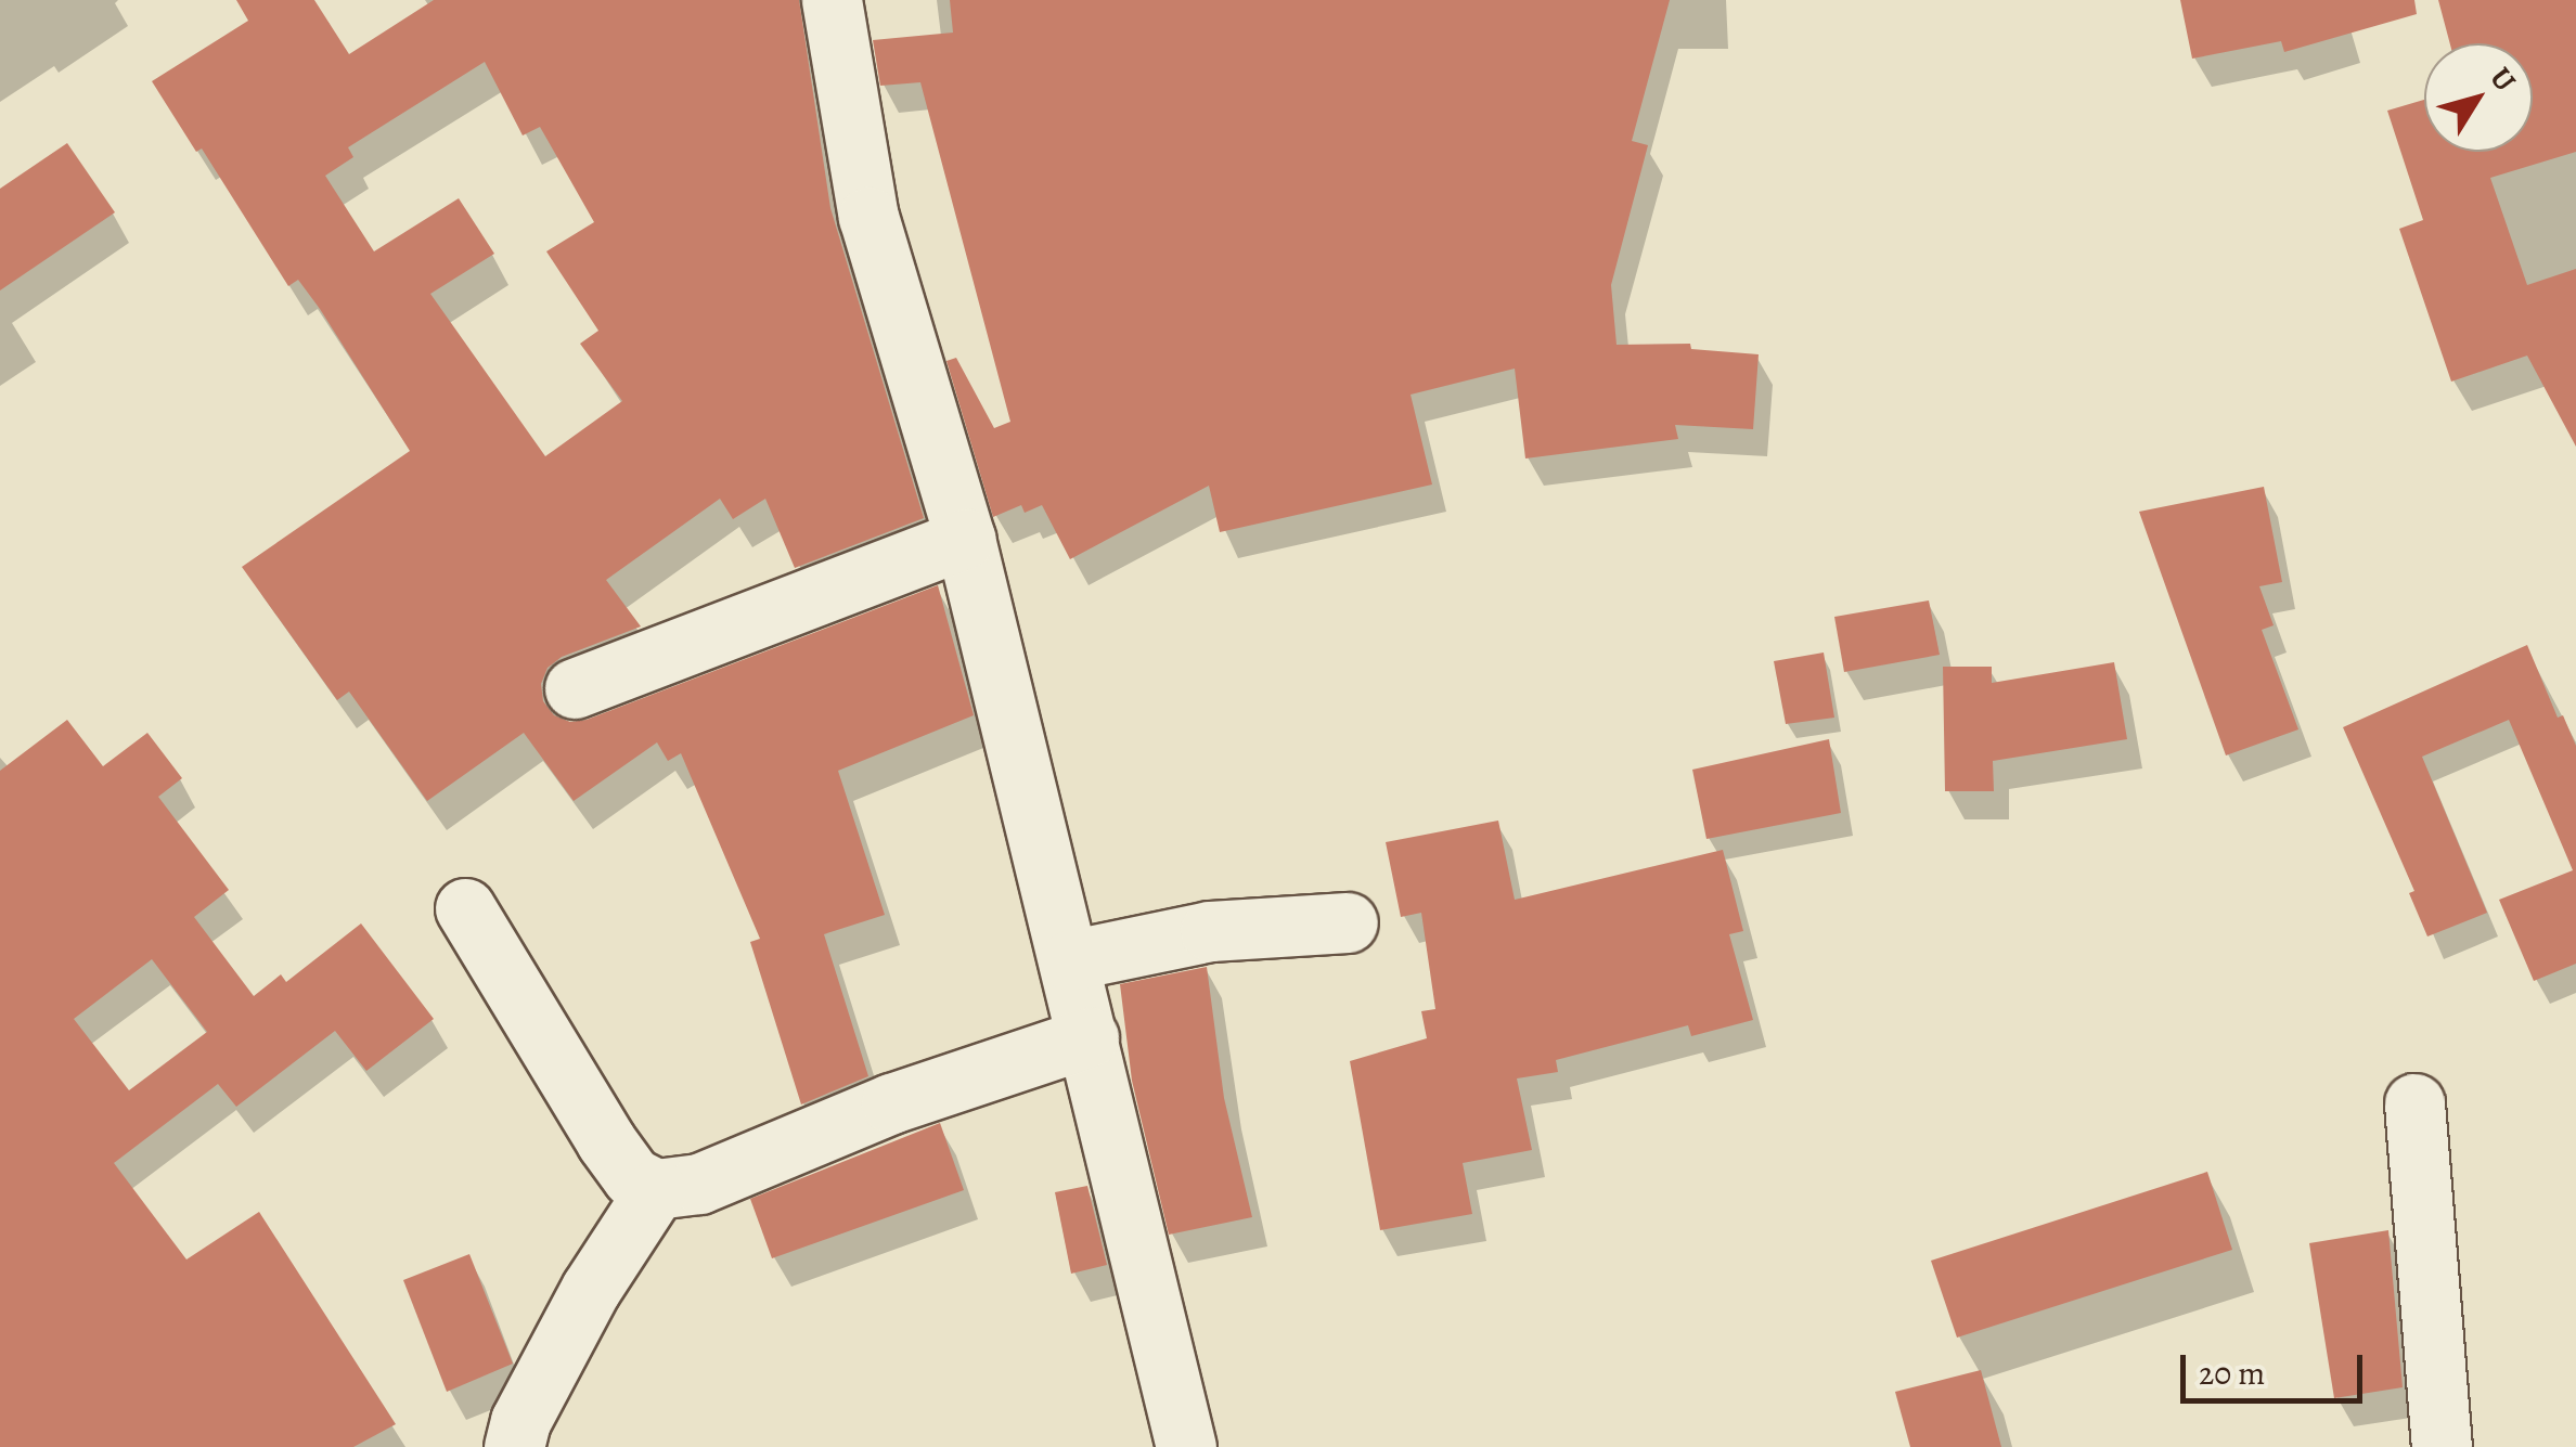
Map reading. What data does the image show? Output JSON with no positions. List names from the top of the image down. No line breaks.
{"scale_bar":"20 m","north":"top right"}
